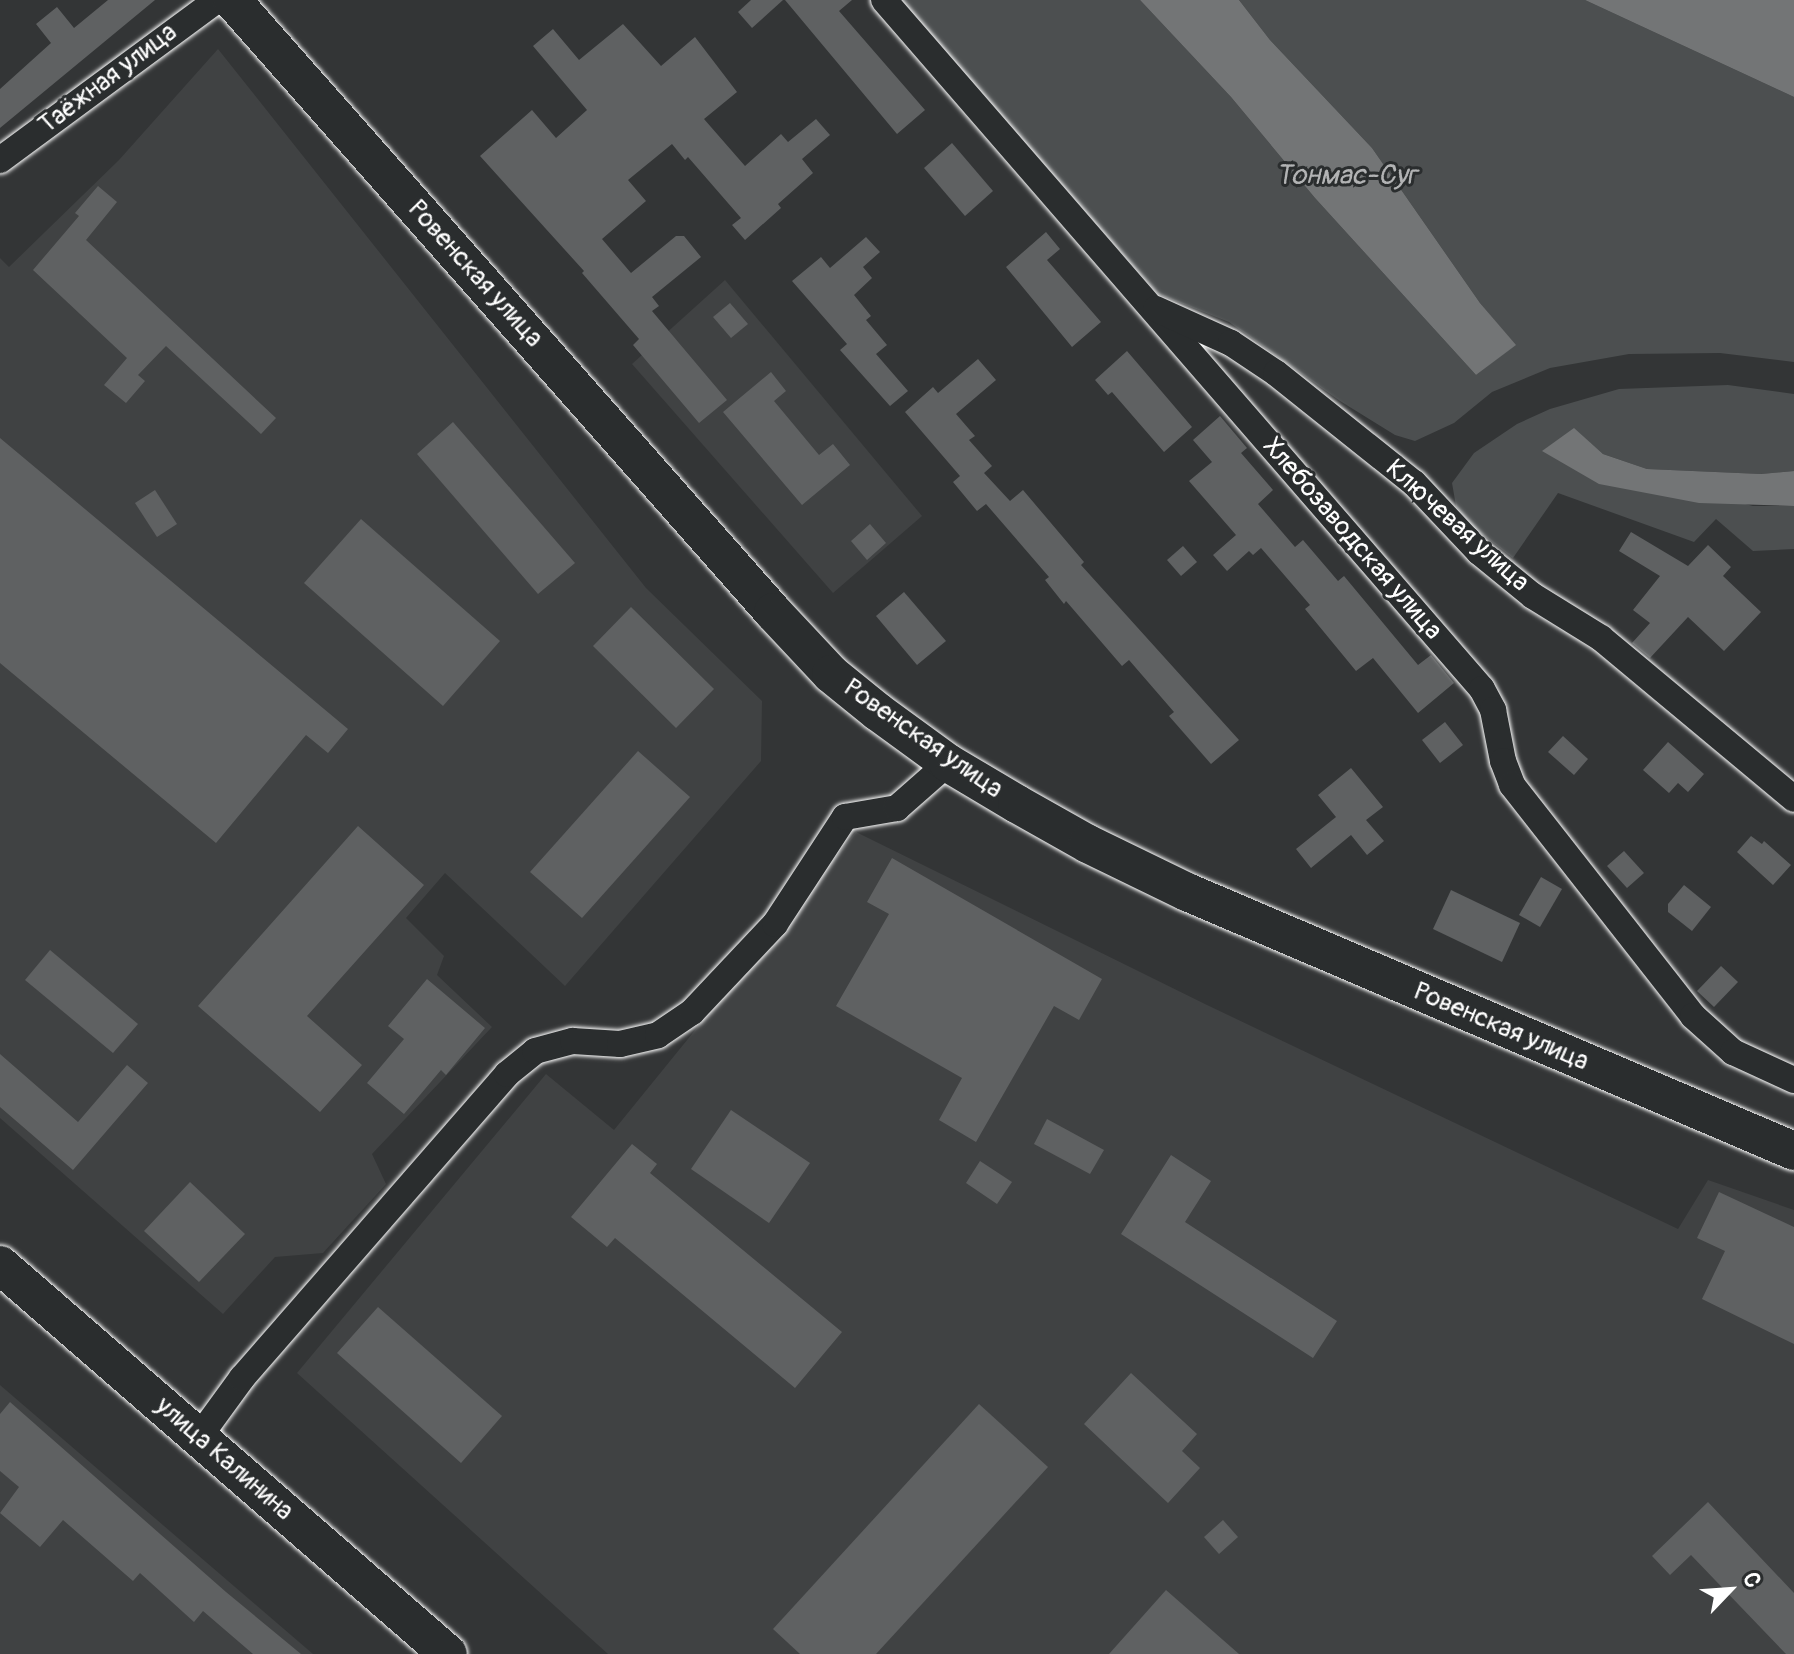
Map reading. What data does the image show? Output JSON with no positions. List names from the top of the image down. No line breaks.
{"streets":{"main road":["Ровенская улица","улица Калинина"],"street":["Таёжная улица","Ключевая улица","Хлебозаводская улица"]},"crossings":[["Ключевая улица","Хлебозаводская улица"]],"water":["Тонмас-Суг"],"north":"top right"}
